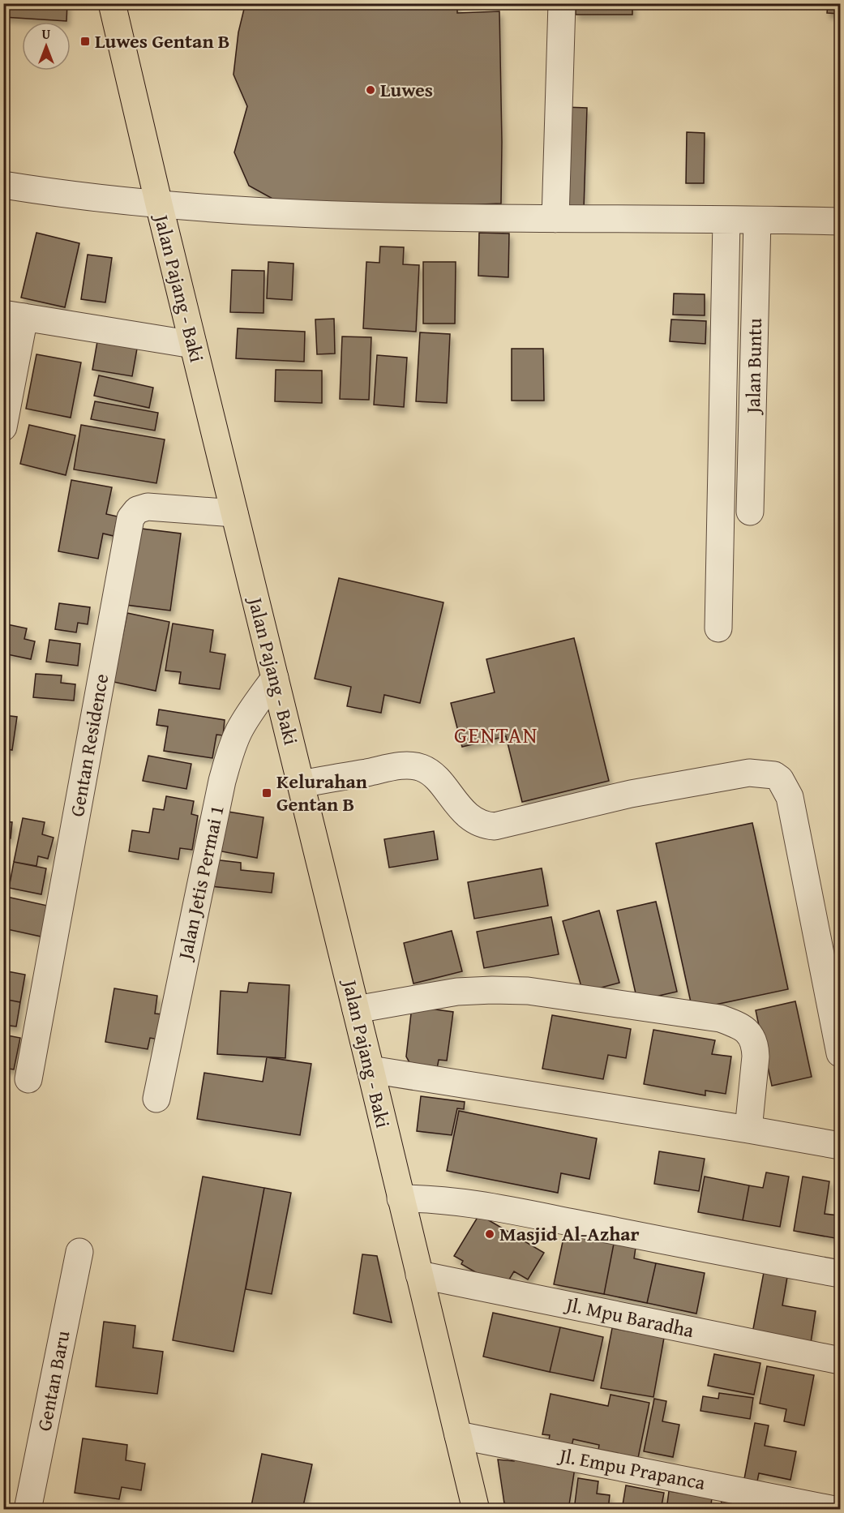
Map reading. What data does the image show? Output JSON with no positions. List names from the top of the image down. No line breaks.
{"streets":{"main road":["Jalan Pajang - Baki"],"street":["Jalan Buntu","Gentan Residence","Jalan Jetis Permai 1","Jl. Mpu Baradha","Gentan Baru","Jl. Empu Prapanca"]},"crossings":[["Jalan Pajang - Baki","Gentan Residence"],["Jalan Pajang - Baki","Jalan Jetis Permai 1"],["Jalan Pajang - Baki","Jl. Mpu Baradha"],["Jalan Pajang - Baki","Jl. Empu Prapanca"]],"districts":["GENTAN"],"places":{"transit":["Luwes Gentan B","Kelurahan Gentan B"],"other":["Luwes","Masjid Al-Azhar"]},"north":"top"}
